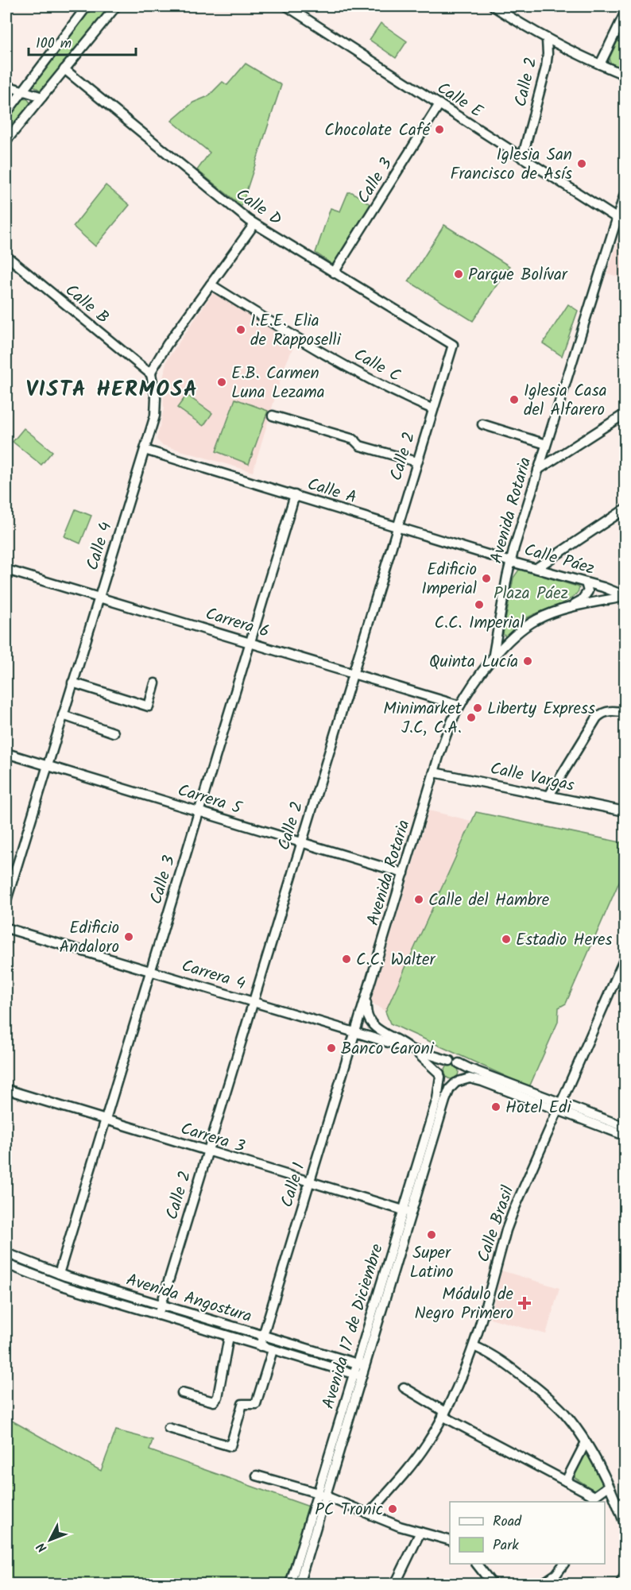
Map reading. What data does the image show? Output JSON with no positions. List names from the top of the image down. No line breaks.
{"streets":{"street":["Calle 2","Calle E","Calle 3","Calle D","Calle B","Calle C","Calle A","Avenida Rotaria","Calle 4","Calle Páez","Carrera 6","Calle Vargas","Carrera 5","Carrera 4","Carrera 3","Calle 1","Calle Brasil","Avenida Angostura","Avenida 17 de Diciembre"]},"crossings":[["Calle 2","Calle E"],["Calle 2","Calle D"],["Calle 2","Calle C"],["Calle 2","Calle A"],["Calle 2","Carrera 6"],["Calle 2","Carrera 5"],["Calle 2","Carrera 4"],["Calle 2","Carrera 3"],["Calle 2","Avenida Angostura"],["Calle E","Calle 3"],["Calle E","Avenida Rotaria"],["Calle 3","Calle D"],["Calle 3","Calle A"],["Calle 3","Carrera 6"],["Calle 3","Carrera 5"],["Calle 3","Carrera 4"],["Calle 3","Carrera 3"],["Calle 3","Avenida Angostura"],["Calle B","Calle 4"],["Calle A","Avenida Rotaria"],["Calle A","Calle 4"],["Calle A","Calle Páez"],["Avenida Rotaria","Calle Páez"],["Avenida Rotaria","Carrera 6"],["Avenida Rotaria","Calle Vargas"],["Avenida Rotaria","Carrera 5"],["Avenida Rotaria","Carrera 4"],["Avenida Rotaria","Calle 1"],["Calle 4","Carrera 6"],["Calle 4","Carrera 5"],["Carrera 4","Calle 1"],["Carrera 4","Calle Brasil"],["Carrera 4","Avenida 17 de Diciembre"],["Carrera 3","Calle 1"],["Carrera 3","Avenida 17 de Diciembre"],["Calle 1","Avenida Angostura"],["Avenida Angostura","Avenida 17 de Diciembre"]],"districts":["VISTA HERMOSA"],"parks":["Plaza Páez"],"places":{"other":["Chocolate Café","Iglesia San Francisco de Asís","Parque Bolívar","I.E.E. Elia de Rapposelli","E.B. Carmen Luna Lezama","Iglesia Casa del Alfarero","Edificio Imperial","C.C. Imperial","Quinta Lucía","Liberty Express","Minimarket J.C, C.A.","Calle del Hambre","Edificio Andaloro","Estadio Heres","C.C. Walter","Banco Caroni","Hotel Edi","Super Latino","PC Tronic"],"health":["Módulo de Negro Primero"]},"legend":["Road","Park"],"scale_bar":"100 m","north":"bottom left"}
